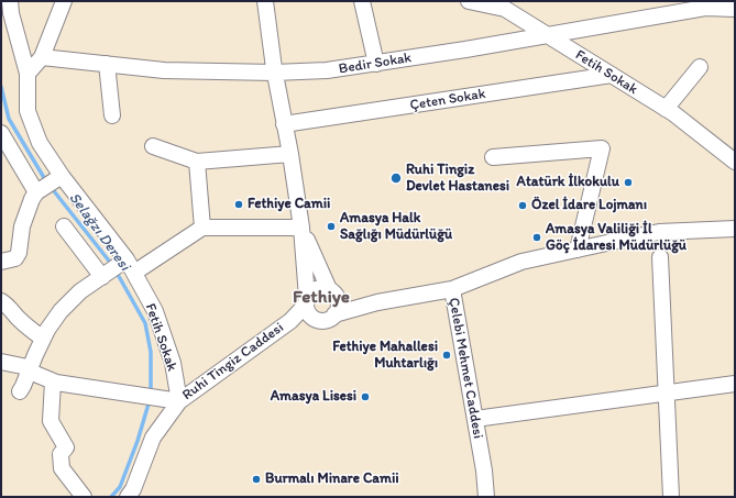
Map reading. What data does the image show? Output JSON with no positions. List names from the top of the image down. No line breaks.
{"streets":{"street":["Bedir Sokak","Fetih Sokak","Çeten Sokak","Ruhi Tingiz Caddesi","Çelebi Mehmet Caddesi"]},"crossings":[["Bedir Sokak","Fetih Sokak"],["Fetih Sokak","Çeten Sokak"],["Fetih Sokak","Ruhi Tingiz Caddesi"],["Ruhi Tingiz Caddesi","Çelebi Mehmet Caddesi"]],"districts":["Fethiye"],"water":["Selağzı Deresi"],"places":["Ruhi Tingiz Devlet Hastanesi","Atatürk İlkokulu","Fethiye Camii","Özel İdare Lojmanı","Amasya Halk Sağlığı Müdürlüğü","Amasya Valiliği İl Göç İdaresi Müdürlüğü","Fethiye Mahallesi Muhtarlığı","Amasya Lisesi","Burmalı Minare Camii"]}
